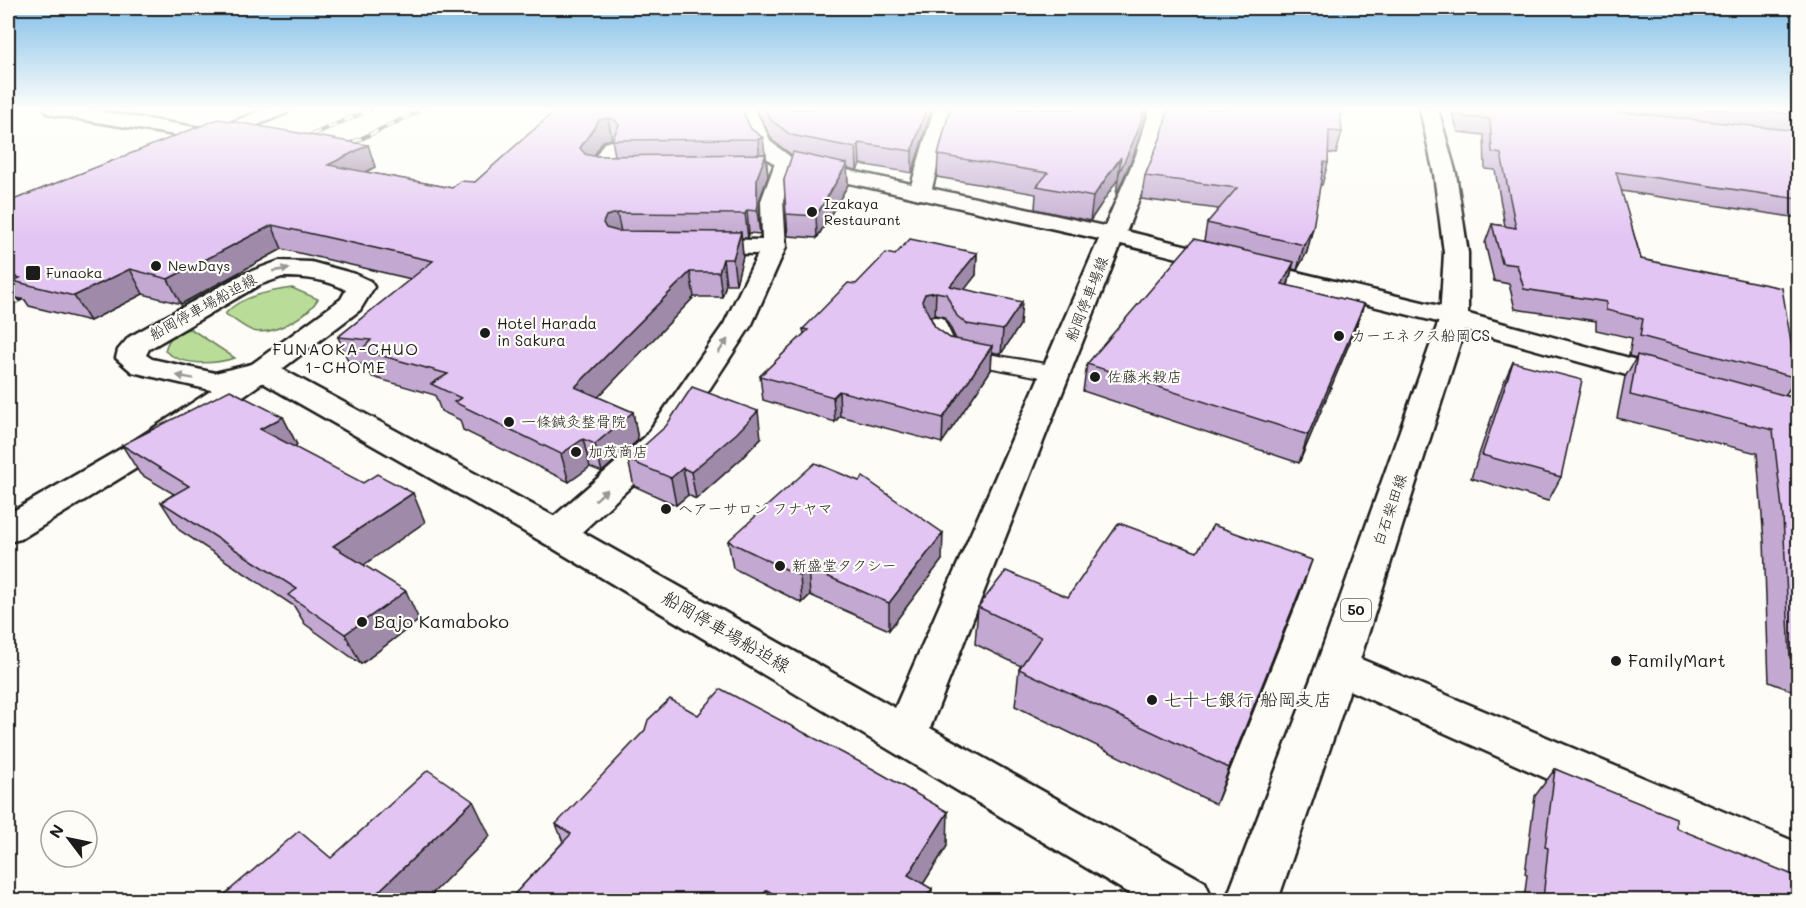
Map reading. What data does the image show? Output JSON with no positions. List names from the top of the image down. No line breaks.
{"streets":{"street":["船岡停車場線","船岡停車場船迫線","白石柴田線","50"]},"crossings":[["船岡停車場線","船岡停車場船迫線"]],"districts":["FUNAOKA-CHUO 1-CHOME"],"places":{"other":["Izakaya Restaurant","NewDays","Hotel Harada in Sakura","カーエネクス船岡CS","佐藤米穀店","一條鍼灸整骨院","加茂商店","ヘアーサロン フナヤマ","新盛堂タクシー","Bajo Kamaboko","FamilyMart","七十七銀行 船岡支店"],"transit":["Funaoka"]},"north":"top left"}
